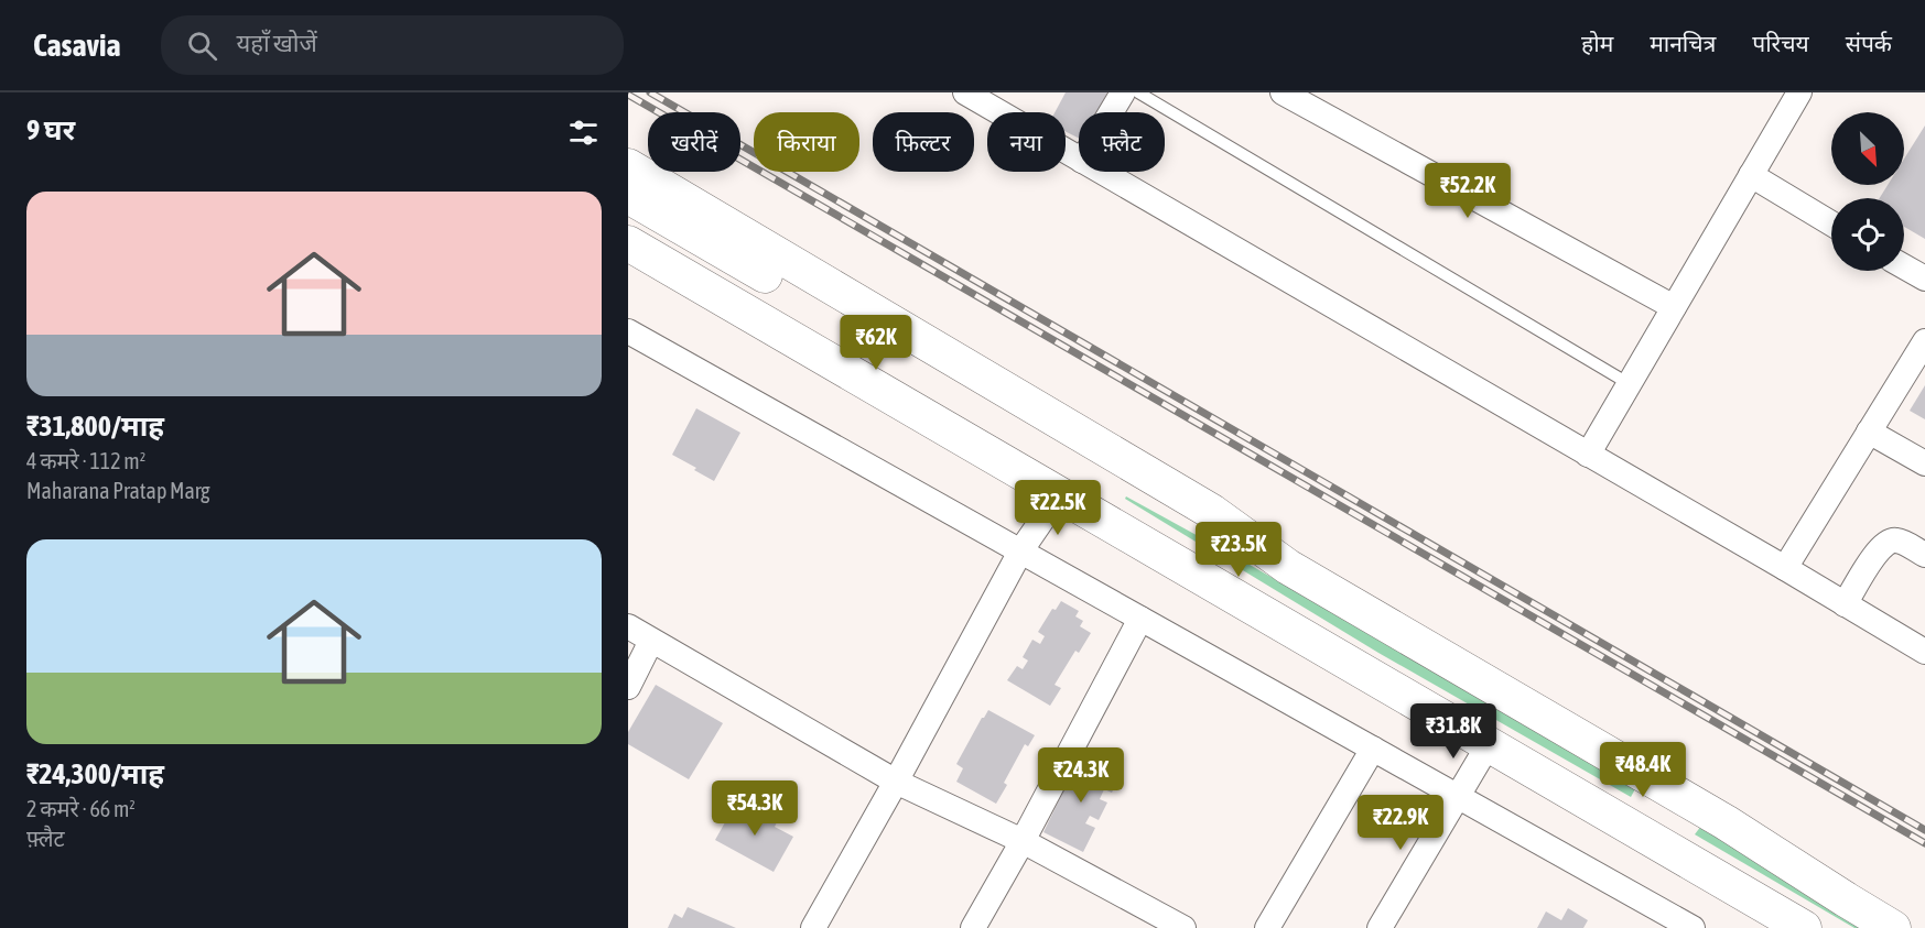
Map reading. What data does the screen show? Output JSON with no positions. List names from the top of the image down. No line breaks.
{"north":"bottom right","page":{"header":"Casavia","search":"यहाँ खोजें","nav":["होम","मानचित्र","परिचय","संपर्क"],"heading":"9 घर","chip":["खरीदें","किराया","फ़िल्टर","नया","फ़्लैट"],"price":["₹52.2K","₹62K","₹22.5K","₹23.5K","₹31.8K","₹48.4K","₹24.3K","₹54.3K","₹22.9K"],"list":[{"name":"₹31,800/माह","note":"4 कमरे · 112 m² · Maharana Pratap Marg"},{"name":"₹24,300/माह","note":"2 कमरे · 66 m² · फ़्लैट"}]}}
